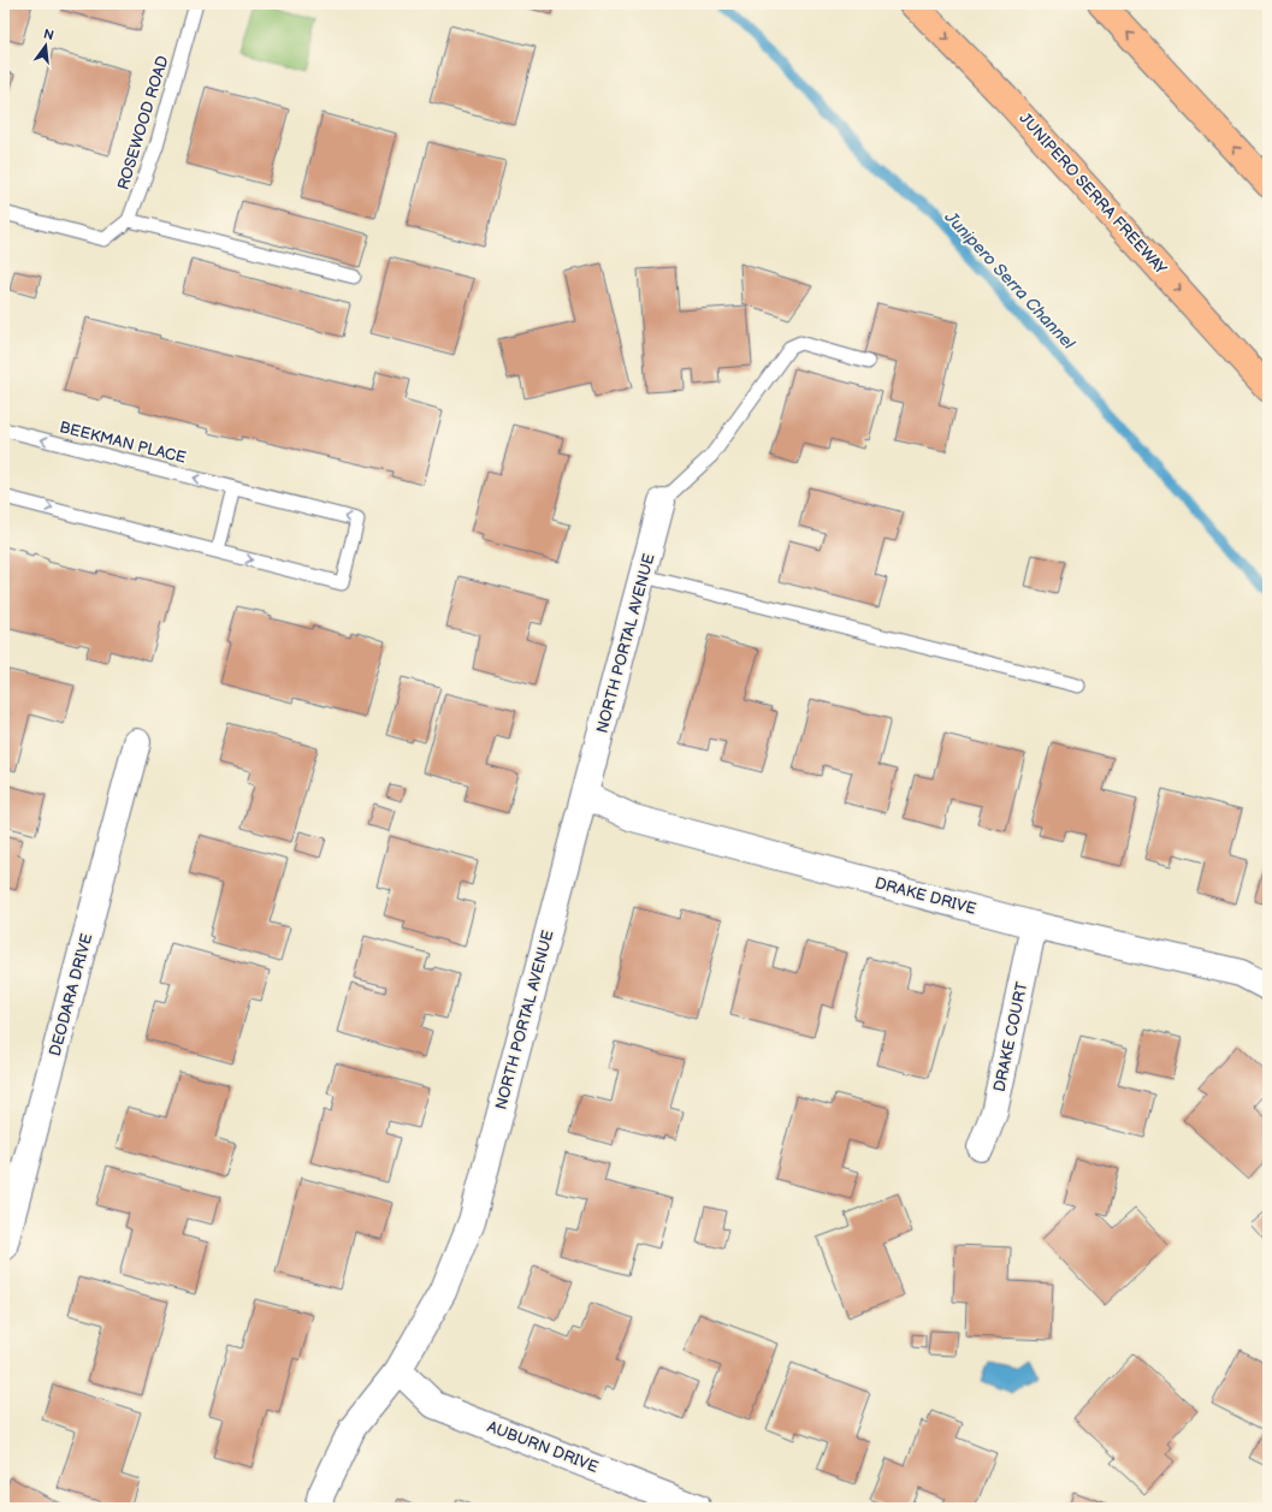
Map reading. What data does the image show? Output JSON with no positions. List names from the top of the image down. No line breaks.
{"streets":{"highway":["JUNIPERO SERRA FREEWAY"],"street":["NORTH PORTAL AVENUE","DRAKE DRIVE","DEODARA DRIVE","DRAKE COURT","AUBURN DRIVE"],"lane":["ROSEWOOD ROAD","BEEKMAN PLACE"]},"crossings":[["NORTH PORTAL AVENUE","DRAKE DRIVE"],["NORTH PORTAL AVENUE","AUBURN DRIVE"],["DRAKE DRIVE","DRAKE COURT"]],"water":["Junipero Serra Channel"],"north":"top"}
